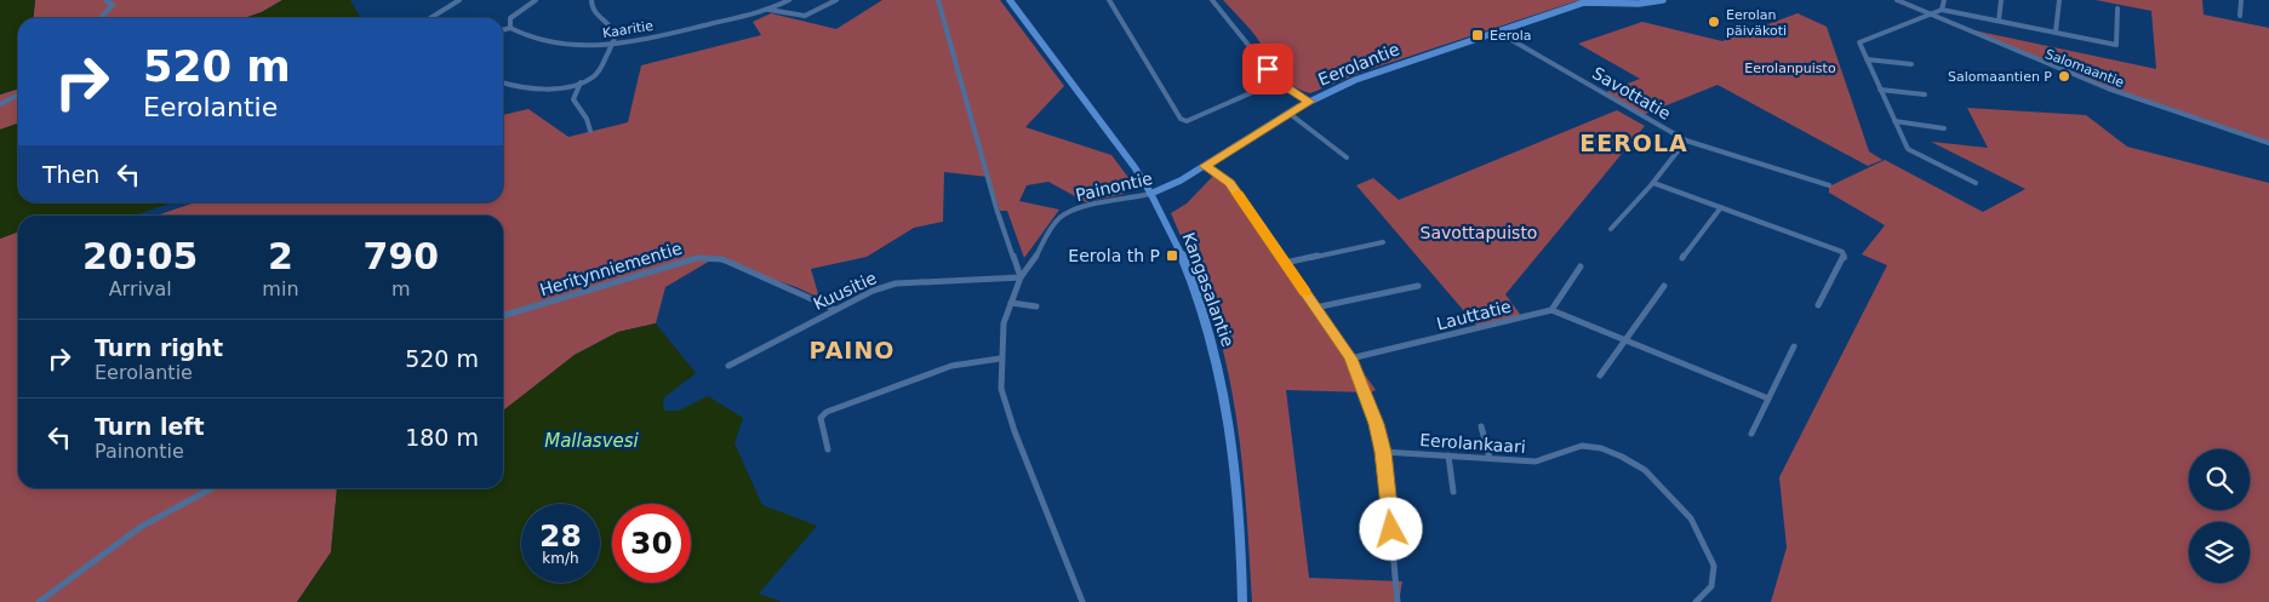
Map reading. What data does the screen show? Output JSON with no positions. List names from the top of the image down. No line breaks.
{"streets":{"main road":["Eerolantie","Painontie","Kangasalantie"],"street":["Kaaritie","Salomaantie","Savottatie","Heritynniementie","Kuusitie","Lauttatie","Eerolankaari"]},"crossings":[["Eerolantie","Savottatie"],["Eerolantie","Painontie"],["Painontie","Kangasalantie"],["Painontie","Kuusitie"],["Heritynniementie","Kuusitie"]],"districts":["EEROLA","PAINO"],"water":["Mallasvesi"],"parks":["Eerolanpuisto","Savottapuisto"],"places":{"other":["Eerolan päiväkoti","Salomaantien P"],"transit":["Eerola","Eerola th P"]},"page":{"turn":["520 m","Eerolantie"],"then":"Then","eta":["20:05","Arrival","2","min","790","m"],"list":[{"name":"Turn right","note":"Eerolantie","value":"520 m"},{"name":"Turn left","note":"Painontie","value":"180 m"}],"speed":"28 km/h","limit":"30"}}
